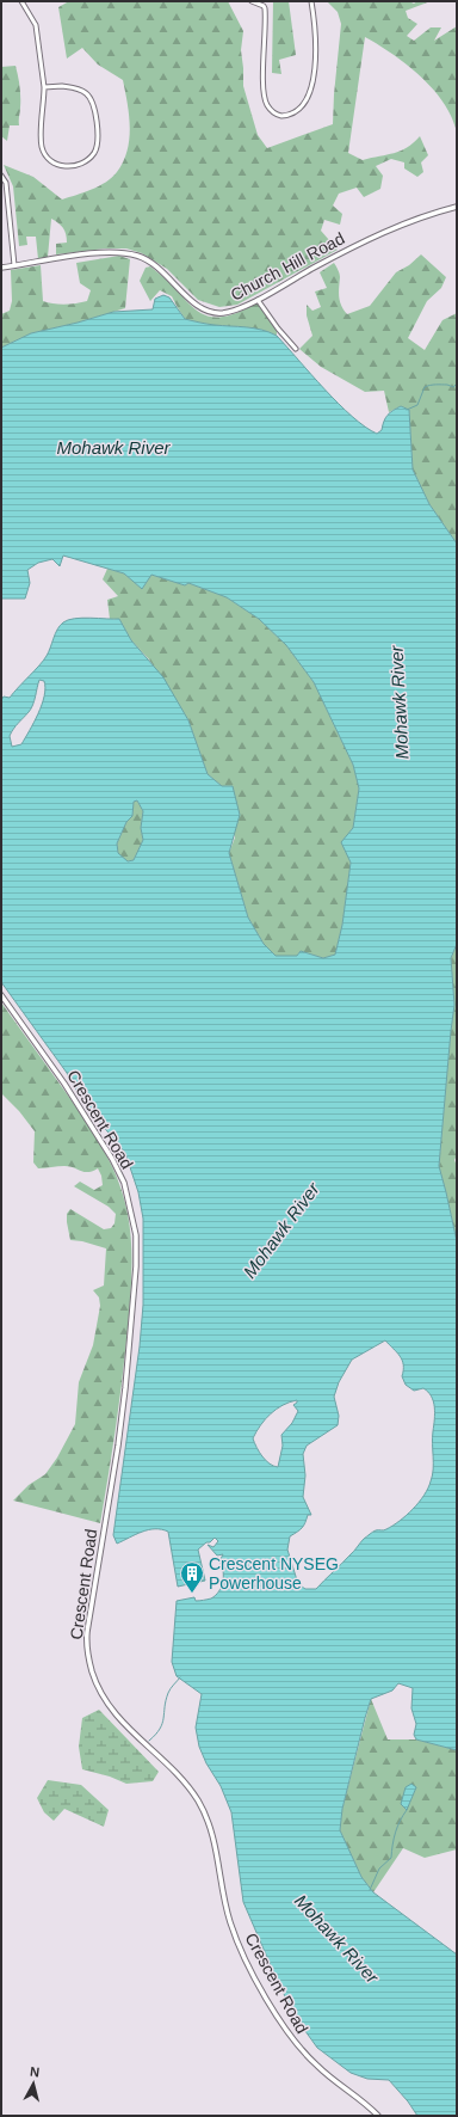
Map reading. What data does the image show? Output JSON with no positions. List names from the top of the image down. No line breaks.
{"streets":{"street":["Church Hill Road","Crescent Road"]},"water":["Mohawk River"],"places":{"building":["Crescent NYSEG Powerhouse"]},"north":"top"}
